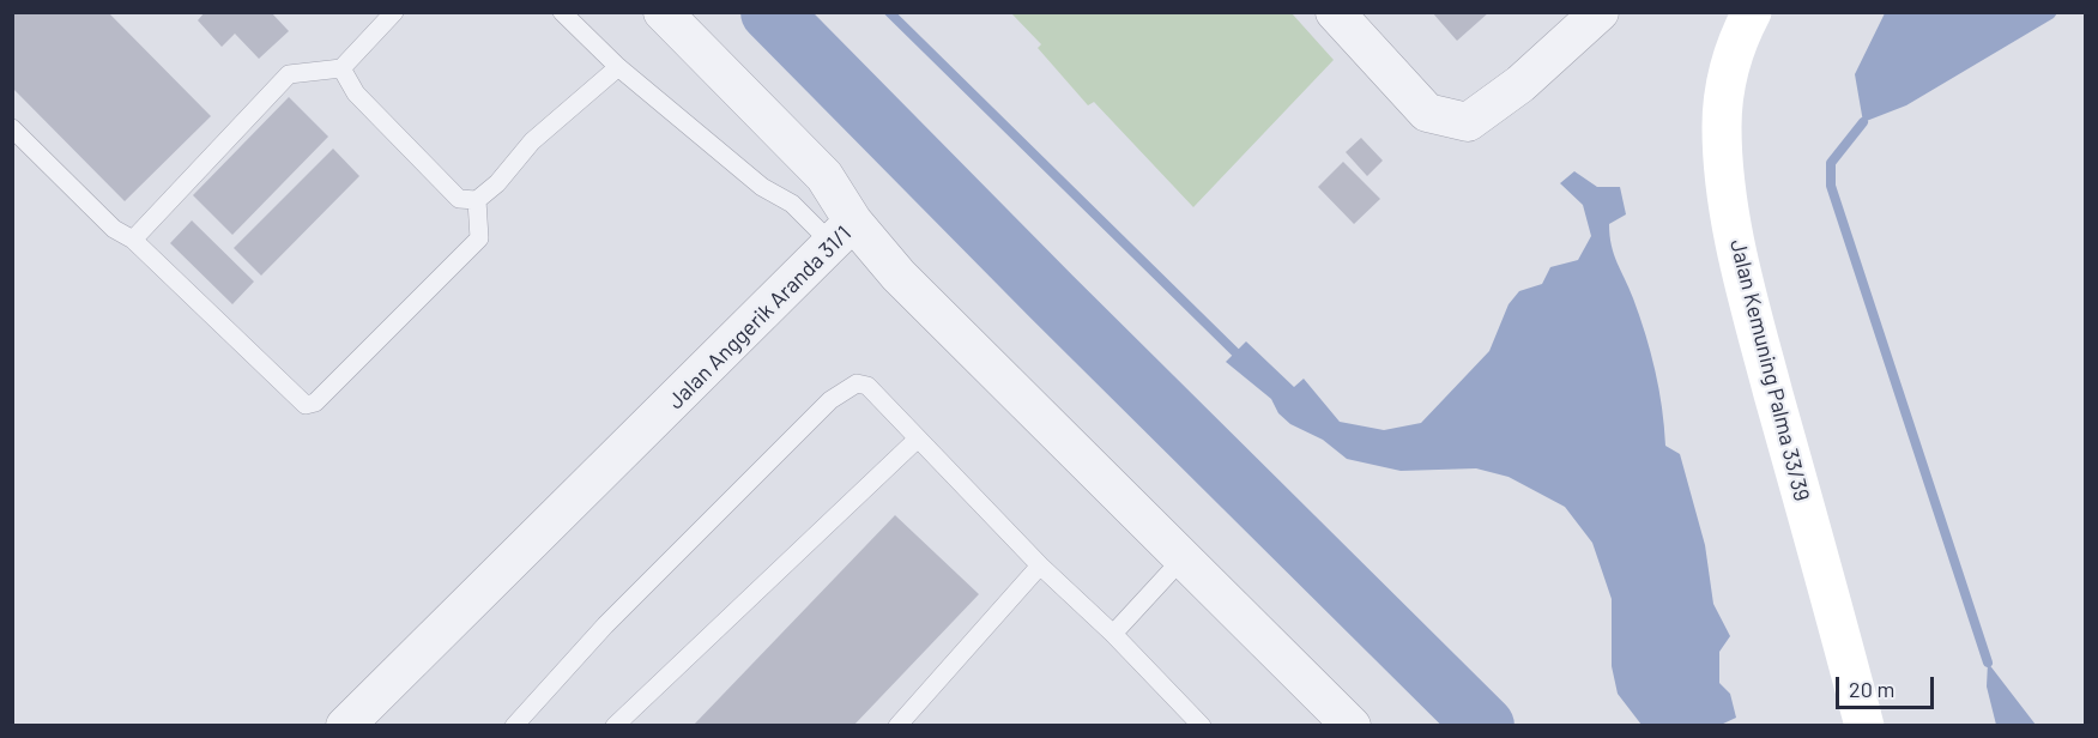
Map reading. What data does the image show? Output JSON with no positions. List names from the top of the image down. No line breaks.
{"streets":{"main road":["Jalan Kemuning Palma 33/39"],"street":["Jalan Anggerik Aranda 31/1"]},"scale_bar":"20 m"}
